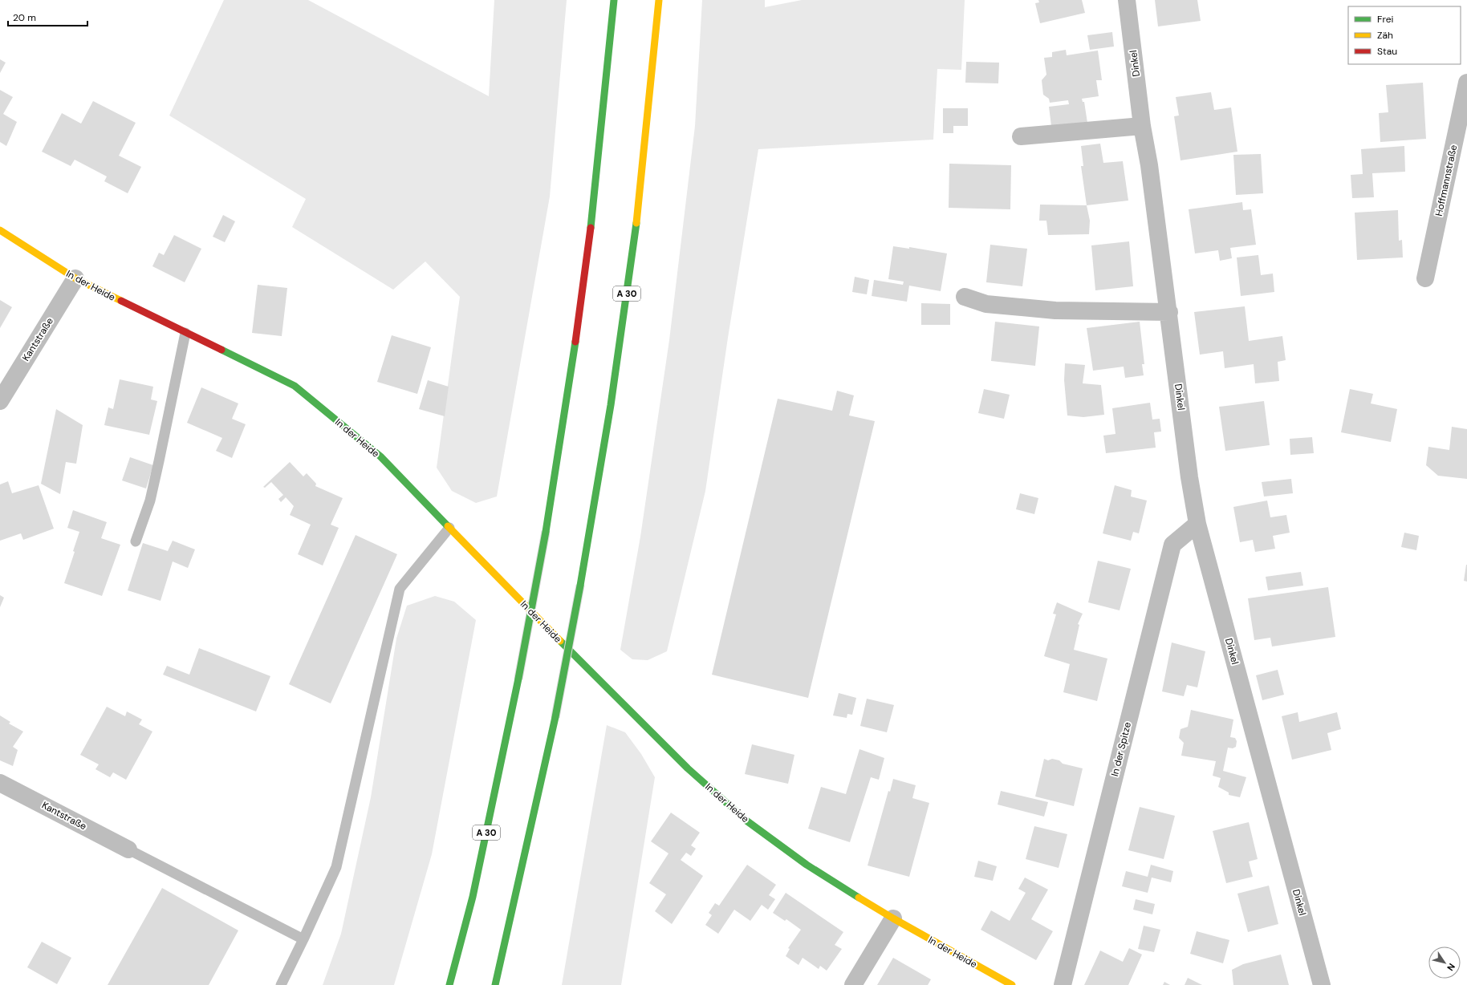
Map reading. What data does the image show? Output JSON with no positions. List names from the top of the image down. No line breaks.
{"streets":{"main road":["In der Heide","A 30"],"street":["Dinkel","Hoffmannstraße","Kantstraße","In der Spitze"]},"crossings":[["Dinkel","In der Spitze"],["In der Heide","Kantstraße"]],"legend":["Frei","Zäh","Stau"],"scale_bar":"20 m","north":"bottom right"}
